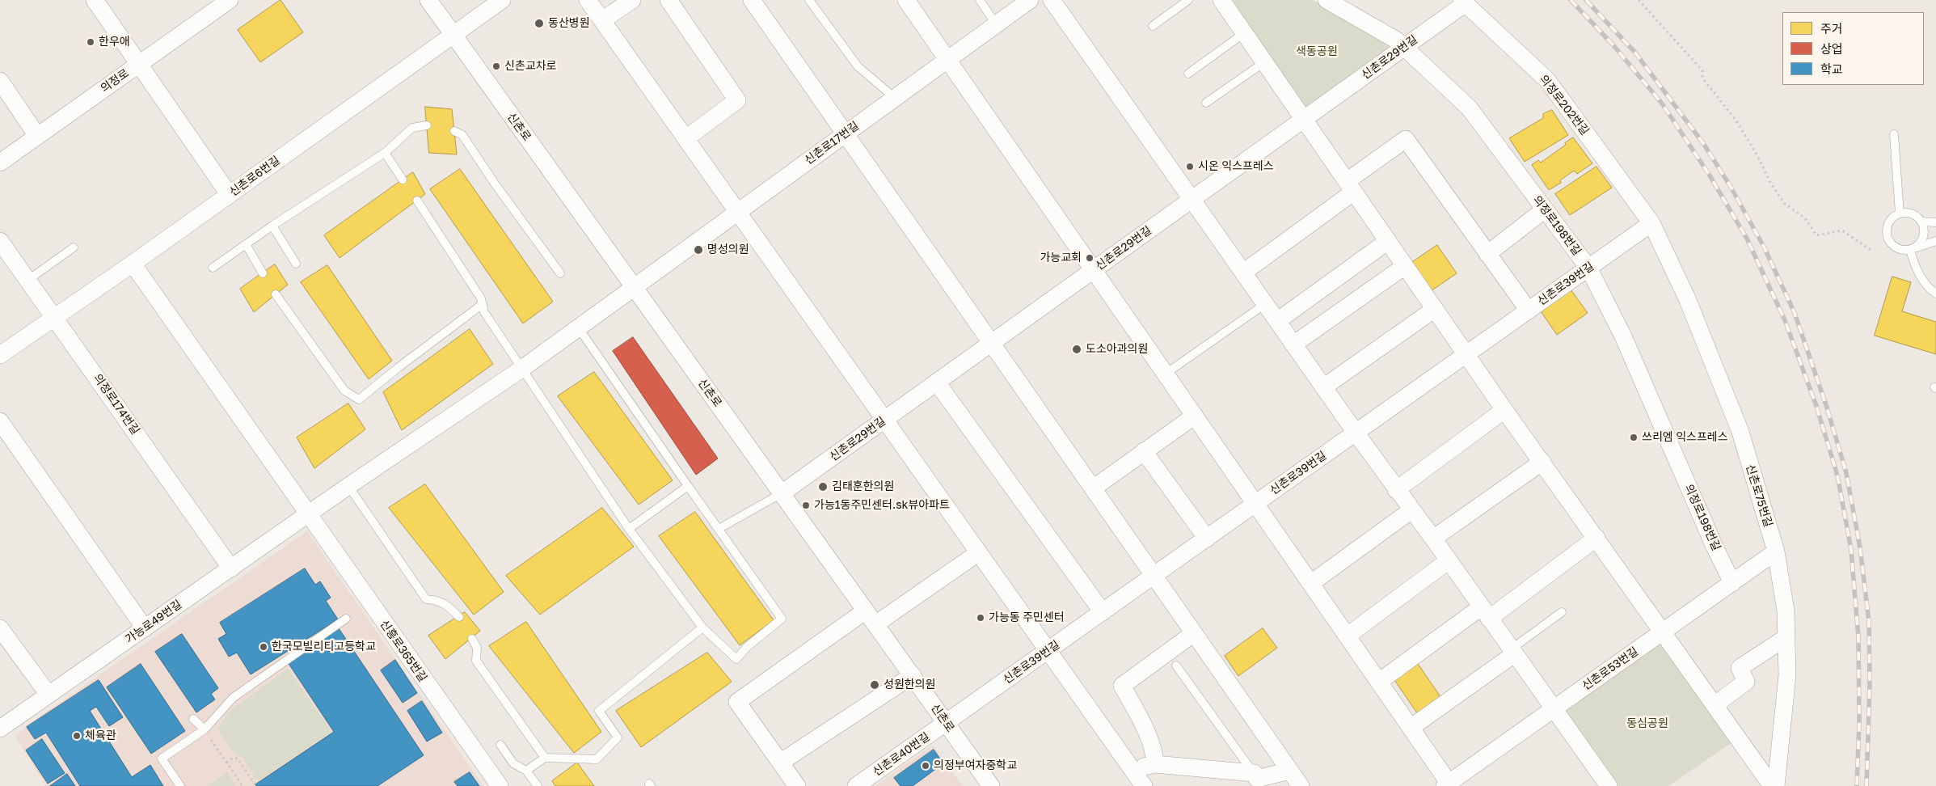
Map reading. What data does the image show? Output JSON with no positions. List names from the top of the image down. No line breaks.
{"streets":{"street":["신촌로29번길","의정로","의정로202번길","신촌로","신촌로17번길","신촌로6번길","의정로198번길","신촌로39번길","의정로174번길","신촌로75번길","가능로49번길","신흥로365번길","신촌로53번길","신촌로40번길"]},"crossings":[["신촌로29번길","의정로202번길"],["신촌로29번길","신촌로"],["신촌로29번길","의정로198번길"],["의정로202번길","신촌로39번길"],["의정로202번길","신촌로75번길"],["신촌로","신촌로17번길"],["신촌로","신촌로6번길"],["신촌로","신촌로39번길"],["신촌로","신촌로40번길"],["신촌로17번길","가능로49번길"],["신촌로6번길","의정로174번길"],["신촌로6번길","신흥로365번길"],["의정로198번길","신촌로39번길"],["의정로198번길","신촌로53번길"],["신촌로39번길","신촌로75번길"],["신촌로39번길","신촌로40번길"],["의정로174번길","가능로49번길"],["신촌로75번길","신촌로53번길"],["가능로49번길","신흥로365번길"]],"parks":["색동공원","동심공원"],"places":["동산병원","한우애","신촌교차로","시온 익스프레스","명성의원","가능교회","도소아과의원","쓰리엠 익스프레스","김태훈한의원","가능1동주민센터.sk뷰아파트","가능동 주민센터","한국모빌리티고등학교","성원한의원","체육관","의정부여자중학교"],"legend":["주거","상업","학교"]}
